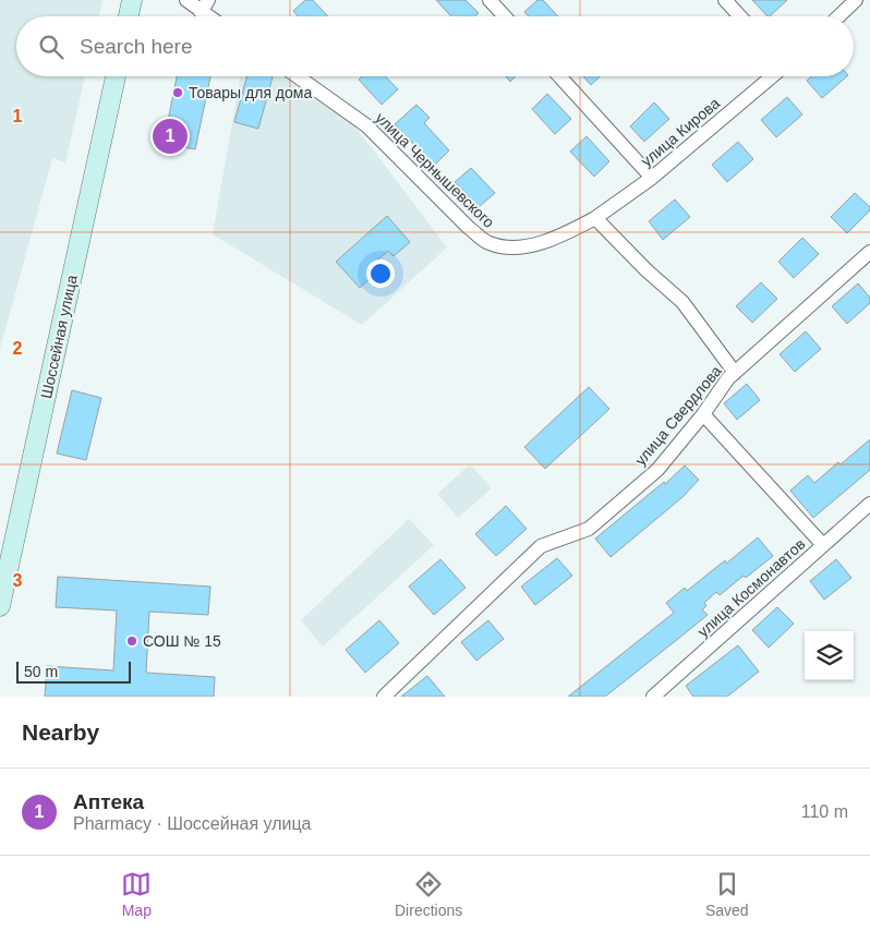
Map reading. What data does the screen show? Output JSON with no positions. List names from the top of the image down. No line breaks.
{"streets":{"street":["улица Кирова","улица Чернышевского","Шоссейная улица","улица Свердлова","улица Космонавтов"]},"crossings":[["улица Кирова","улица Чернышевского"]],"places":["Товары для дома","СОШ № 15"],"scale_bar":"50 m","page":{"search":"Search here","pins":"1","scale":"50 m","heading":"Nearby","list":[{"mark":"1","name":"Аптека","note":"Pharmacy · Шоссейная улица","value":"110 m"}],"nav":["Map","Directions","Saved"]},"grid":{"rows":["1","2","3"]}}
